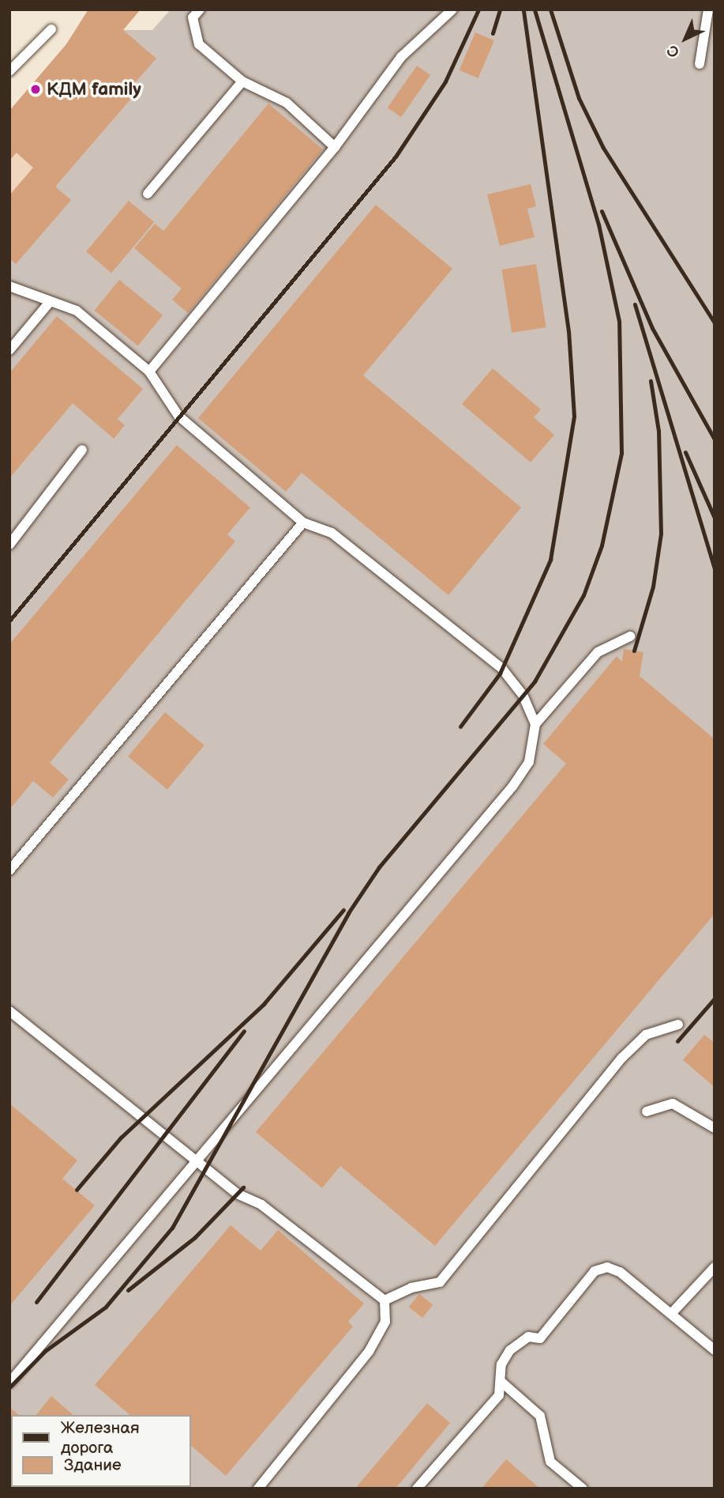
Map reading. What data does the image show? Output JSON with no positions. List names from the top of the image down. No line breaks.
{"places":["КДМ family"],"legend":["Железная дорога","Здание"],"north":"bottom left"}
